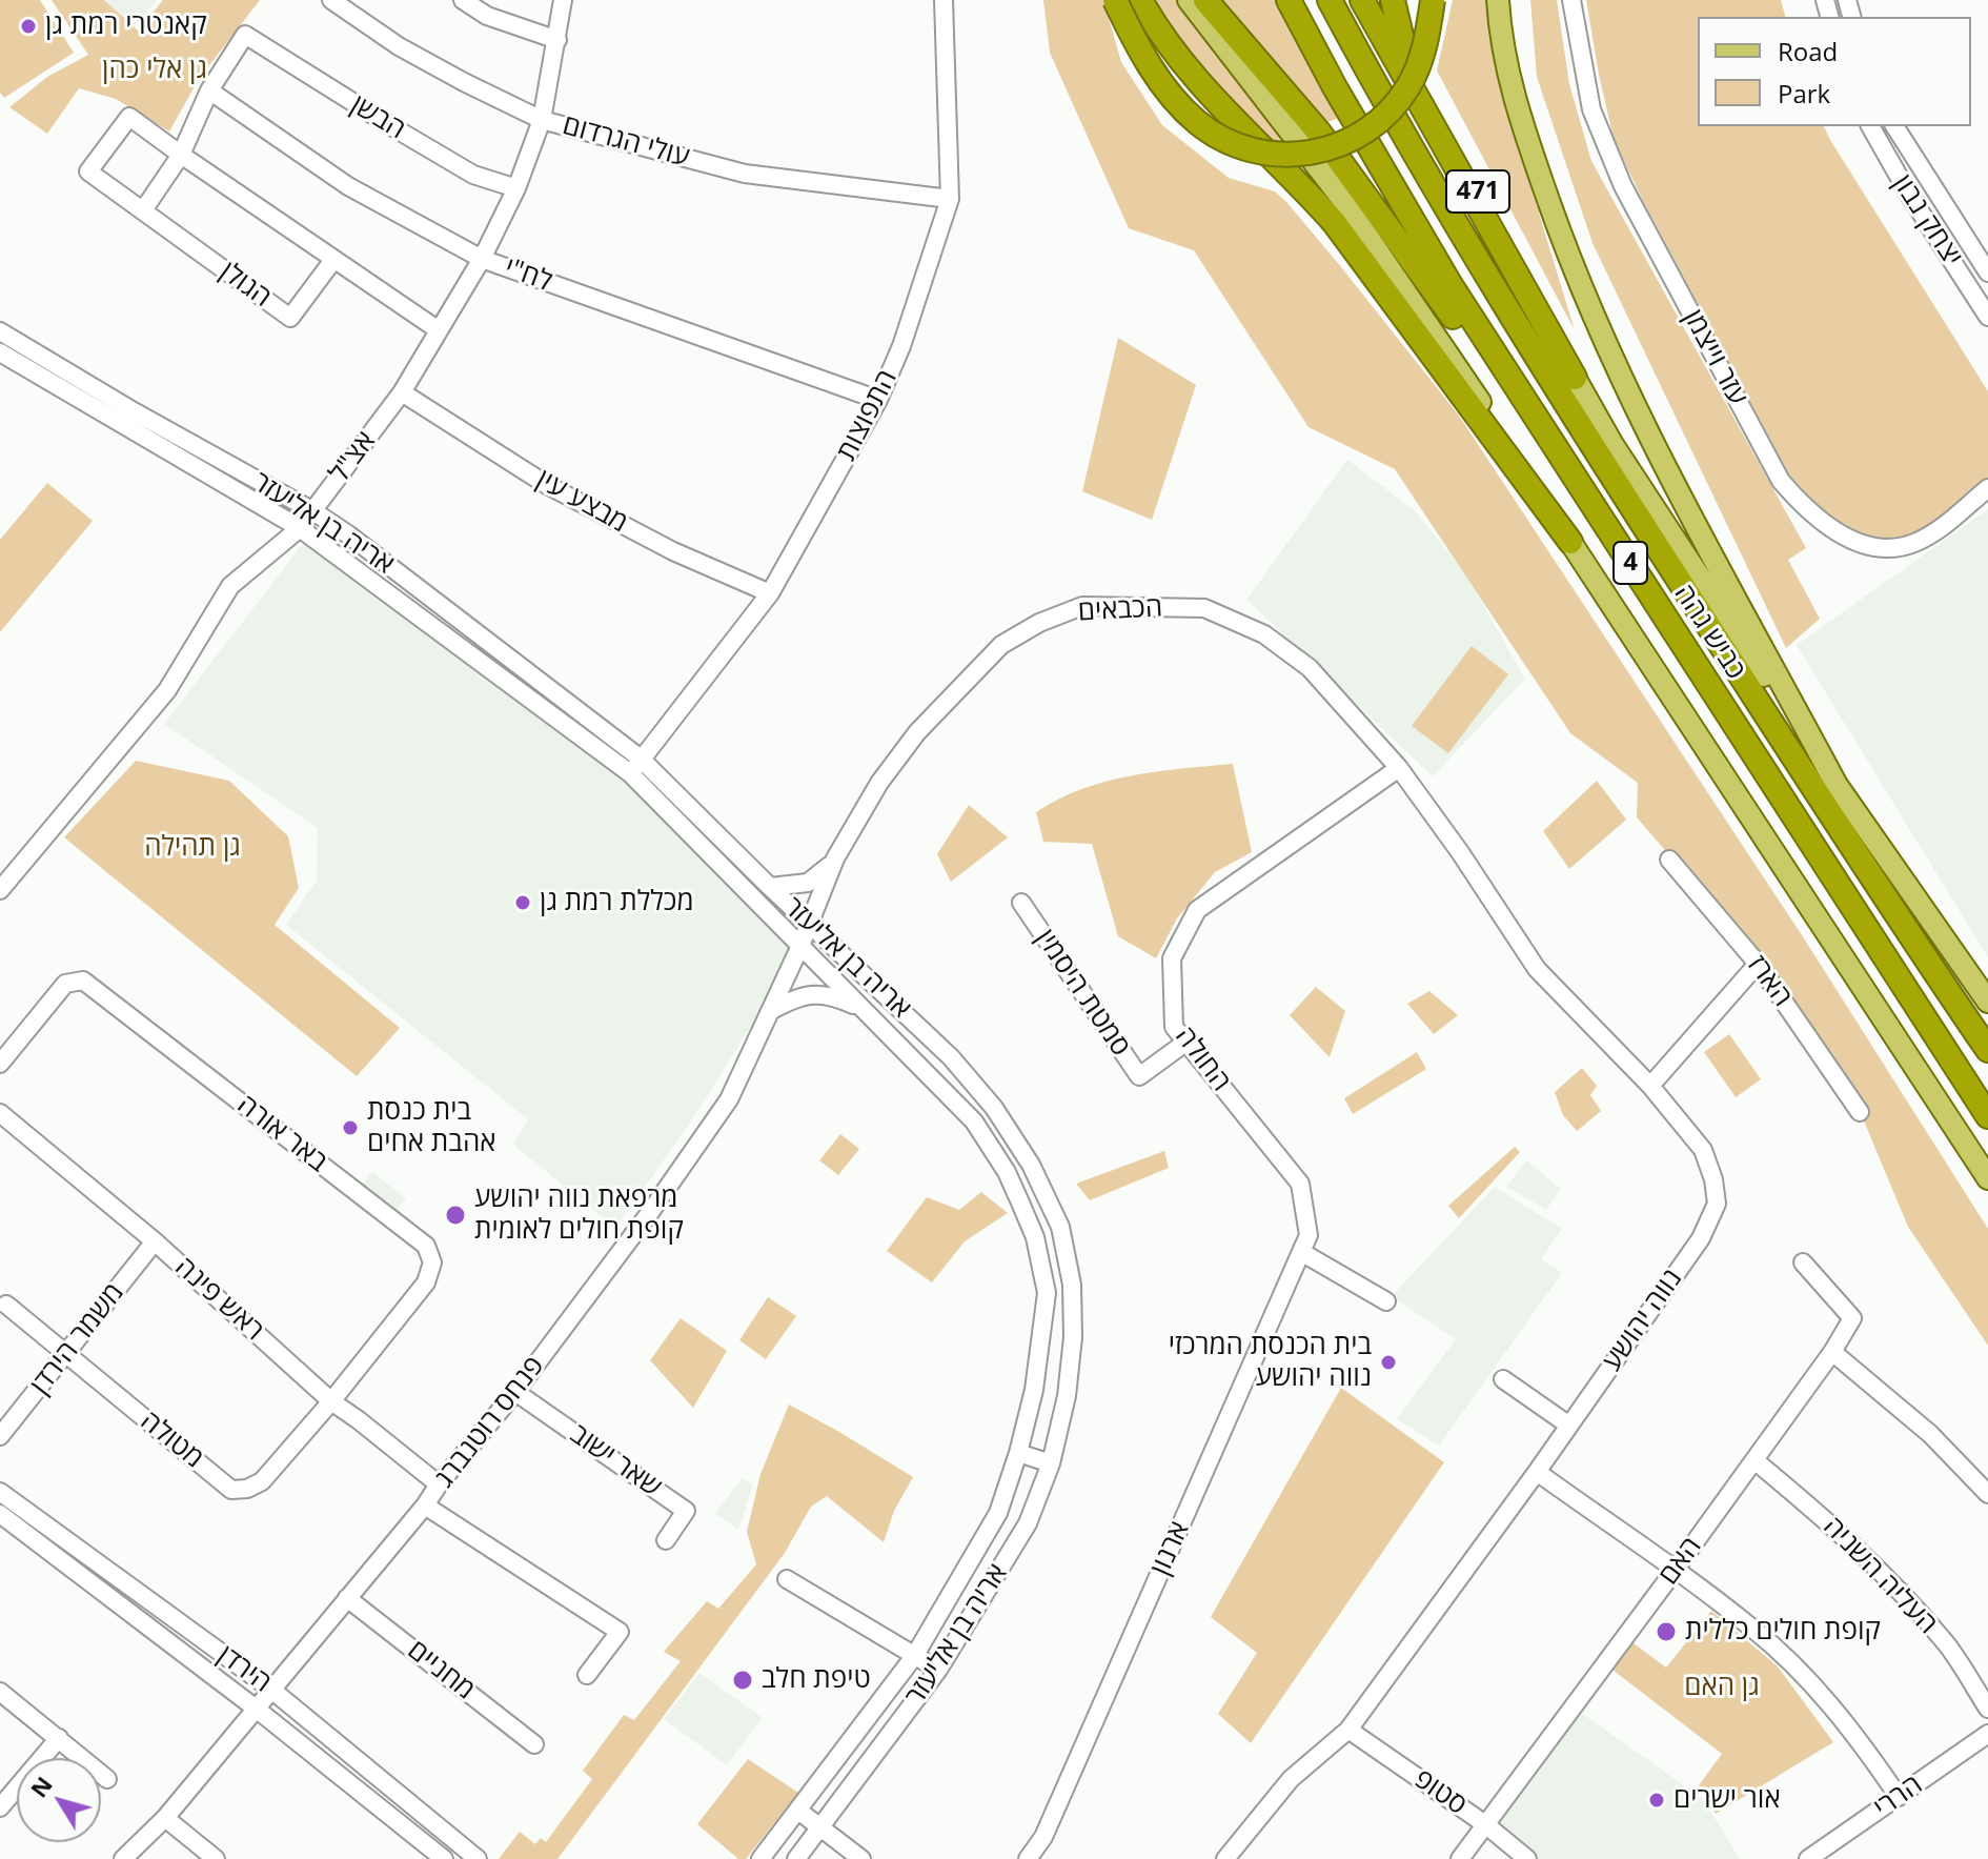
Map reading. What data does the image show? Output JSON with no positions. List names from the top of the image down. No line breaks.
{"streets":{"highway":["471","4","כביש גהה"],"street":["הבשן","עולי הגרדום","יצחק נבון","לח\"י","הגולן","עזר וייצמן","התפוצות","אצ\"ל","מבצע עין","אריה בן אליעזר","הכבאים","הארז","סמטת היסמין","החולה","באר אורה","ראש פינה","נווה יהושע","משמר הירדן","פנחס רוטנברג","מטולה","שאר ישוב","ארנון","האם","העליה השניה","הירדן","מחניים","סטופ","הררי"]},"crossings":[["הבשן","לח\"י"],["הבשן","אצ\"ל"],["עולי הגרדום","התפוצות"],["עולי הגרדום","אצ\"ל"],["לח\"י","התפוצות"],["לח\"י","אצ\"ל"],["התפוצות","מבצע עין"],["התפוצות","אריה בן אליעזר"],["אצ\"ל","מבצע עין"],["אצ\"ל","אריה בן אליעזר"],["אריה בן אליעזר","הכבאים"],["אריה בן אליעזר","פנחס רוטנברג"],["הכבאים","החולה"],["הכבאים","נווה יהושע"],["הכבאים","פנחס רוטנברג"],["סמטת היסמין","החולה"],["החולה","נווה יהושע"],["החולה","ארנון"],["באר אורה","ראש פינה"],["באר אורה","מטולה"],["ראש פינה","משמר הירדן"],["ראש פינה","פנחס רוטנברג"],["ראש פינה","מטולה"],["נווה יהושע","סטופ"],["משמר הירדן","מטולה"],["פנחס רוטנברג","שאר ישוב"],["פנחס רוטנברג","הירדן"],["פנחס רוטנברג","מחניים"],["האם","העליה השניה"],["האם","סטופ"]],"parks":["גן אלי כהן","גן תהילה","גן האם"],"places":["קאנטרי רמת גן","מכללת רמת גן","בית כנסת אהבת אחים","מרפאת נווה יהושע קופת חולים לאומית","בית הכנסת המרכזי נווה יהושע","קופת חולים כללית","טיפת חלב","אור ישרים"],"legend":["Road","Park"],"north":"top left"}
